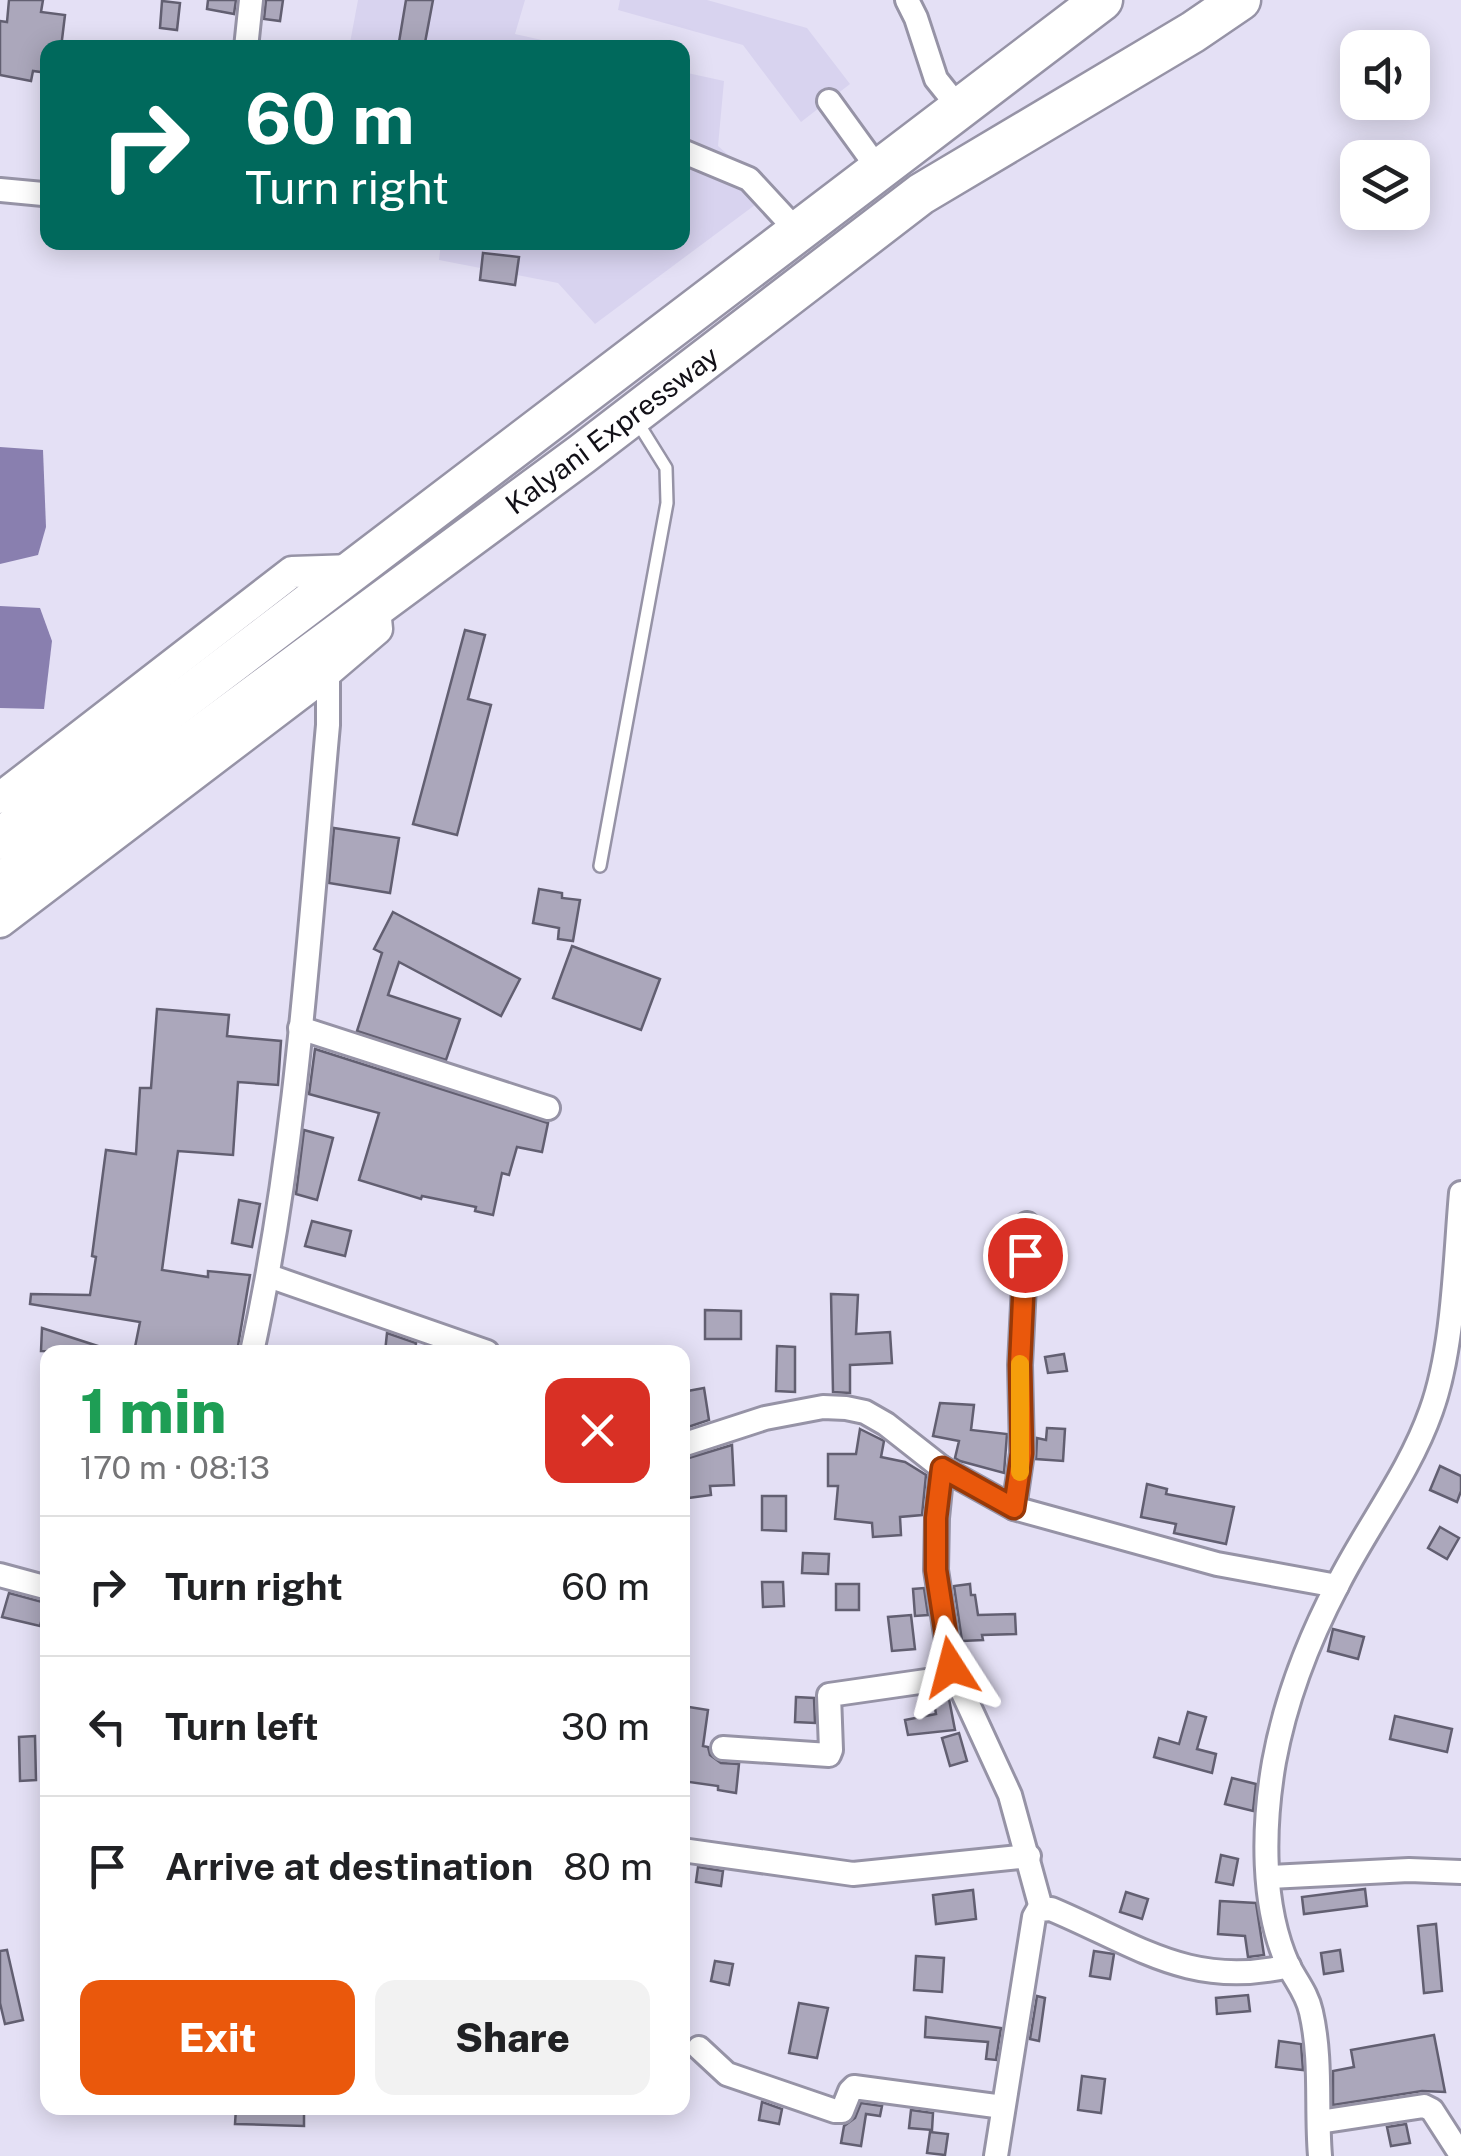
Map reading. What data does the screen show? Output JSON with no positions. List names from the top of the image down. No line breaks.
{"streets":{"highway":["Kalyani Expressway"]},"page":{"turn":["60 m","Turn right"],"heading":["1 min","170 m · 08:13"],"list":[{"name":"Turn right","value":"60 m"},{"name":"Turn left","value":"30 m"},{"name":"Arrive at destination","value":"80 m"}],"buttons":["Exit","Share"]}}
